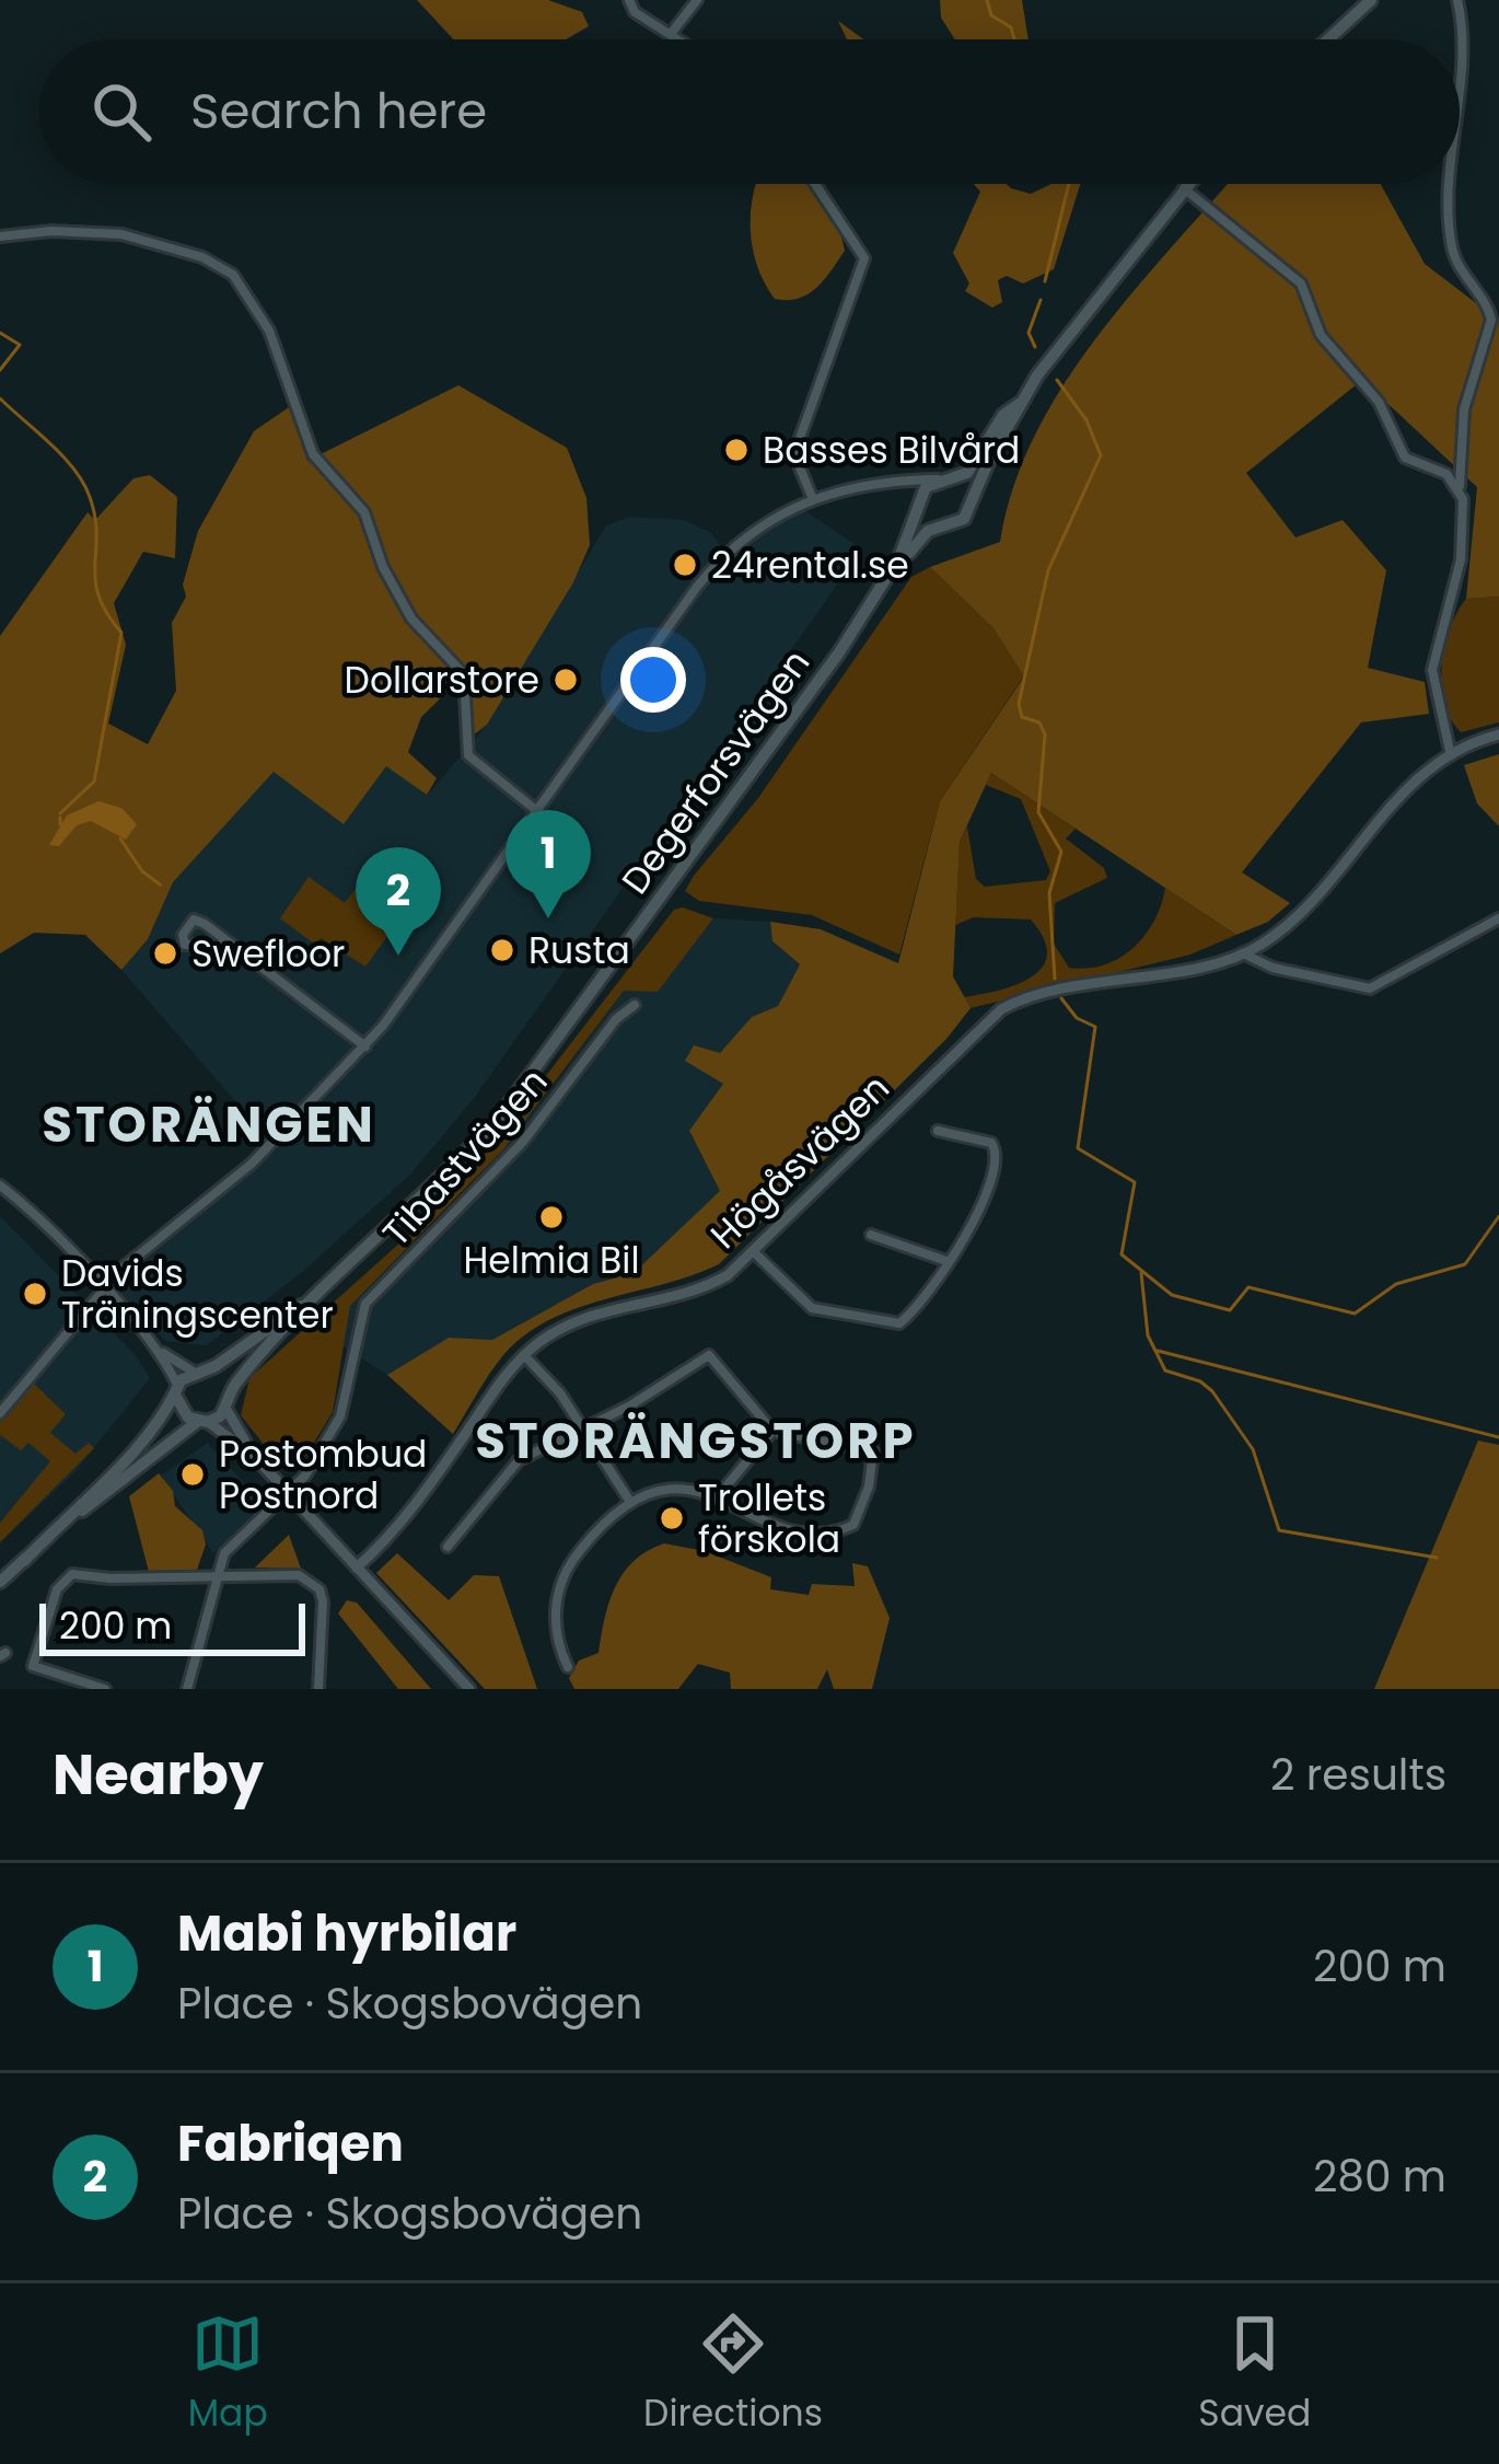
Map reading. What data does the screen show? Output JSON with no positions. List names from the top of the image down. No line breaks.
{"streets":{"main road":["Degerforsvägen"],"street":["Tibastvägen","Högåsvägen"]},"districts":["STORÄNGEN","STORÄNGSTORP"],"places":["Basses Bilvård","24rental.se","Dollarstore","Rusta","Swefloor","Helmia Bil","Davids Träningscenter","Postombud Postnord","Trollets förskola"],"scale_bar":"200 m","page":{"search":"Search here","pins":["1","2"],"scale":"200 m","heading":["Nearby","2 results"],"list":[{"mark":"1","name":"Mabi hyrbilar","note":"Place · Skogsbovägen","value":"200 m"},{"mark":"2","name":"Fabriqen","note":"Place · Skogsbovägen","value":"280 m"}],"nav":["Map","Directions","Saved"]}}
